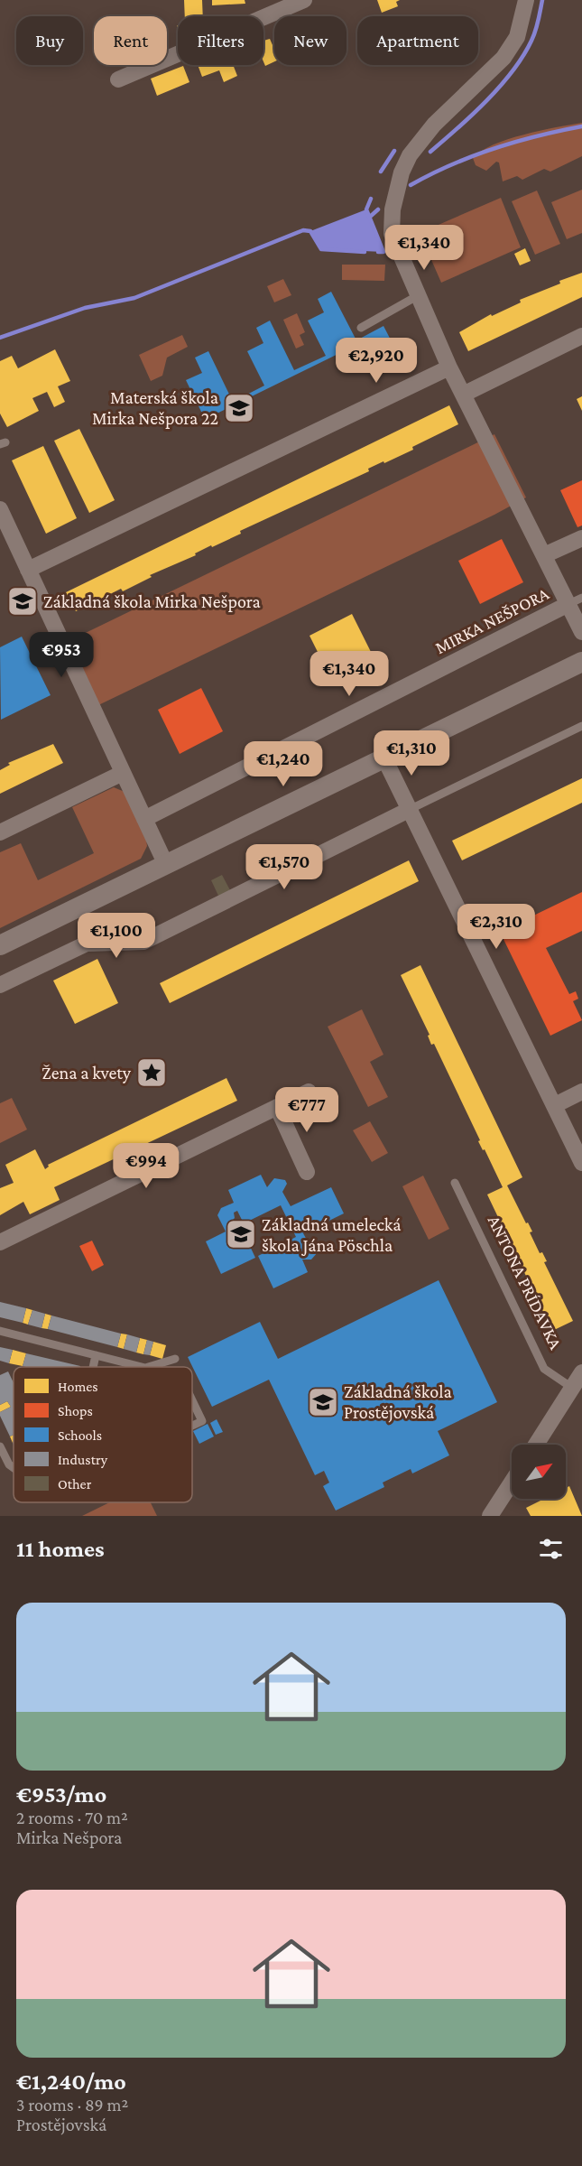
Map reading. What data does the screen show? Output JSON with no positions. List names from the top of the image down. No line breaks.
{"streets":{"street":["MIRKA NEŠPORA"],"lane":["ANTONA PRÍDAVKA"]},"places":{"school or university":["Materská škola Mirka Nešpora 22","Základná škola Mirka Nešpora","Základná umelecká škola Jána Pöschla","Základná škola Prostějovská"],"place":["Žena a kvety"]},"legend":["Homes","Shops","Schools","Industry","Other"],"north":"top right","page":{"chip":["Buy","Rent","Filters","New","Apartment"],"price":["€1,340","€2,920","€953","€1,340","€1,310","€1,240","€1,570","€2,310","€1,100","€777","€994"],"heading":"11 homes","list":[{"name":"€953/mo","note":"2 rooms · 70 m² · Mirka Nešpora"},{"name":"€1,240/mo","note":"3 rooms · 89 m² · Prostějovská"}]}}
